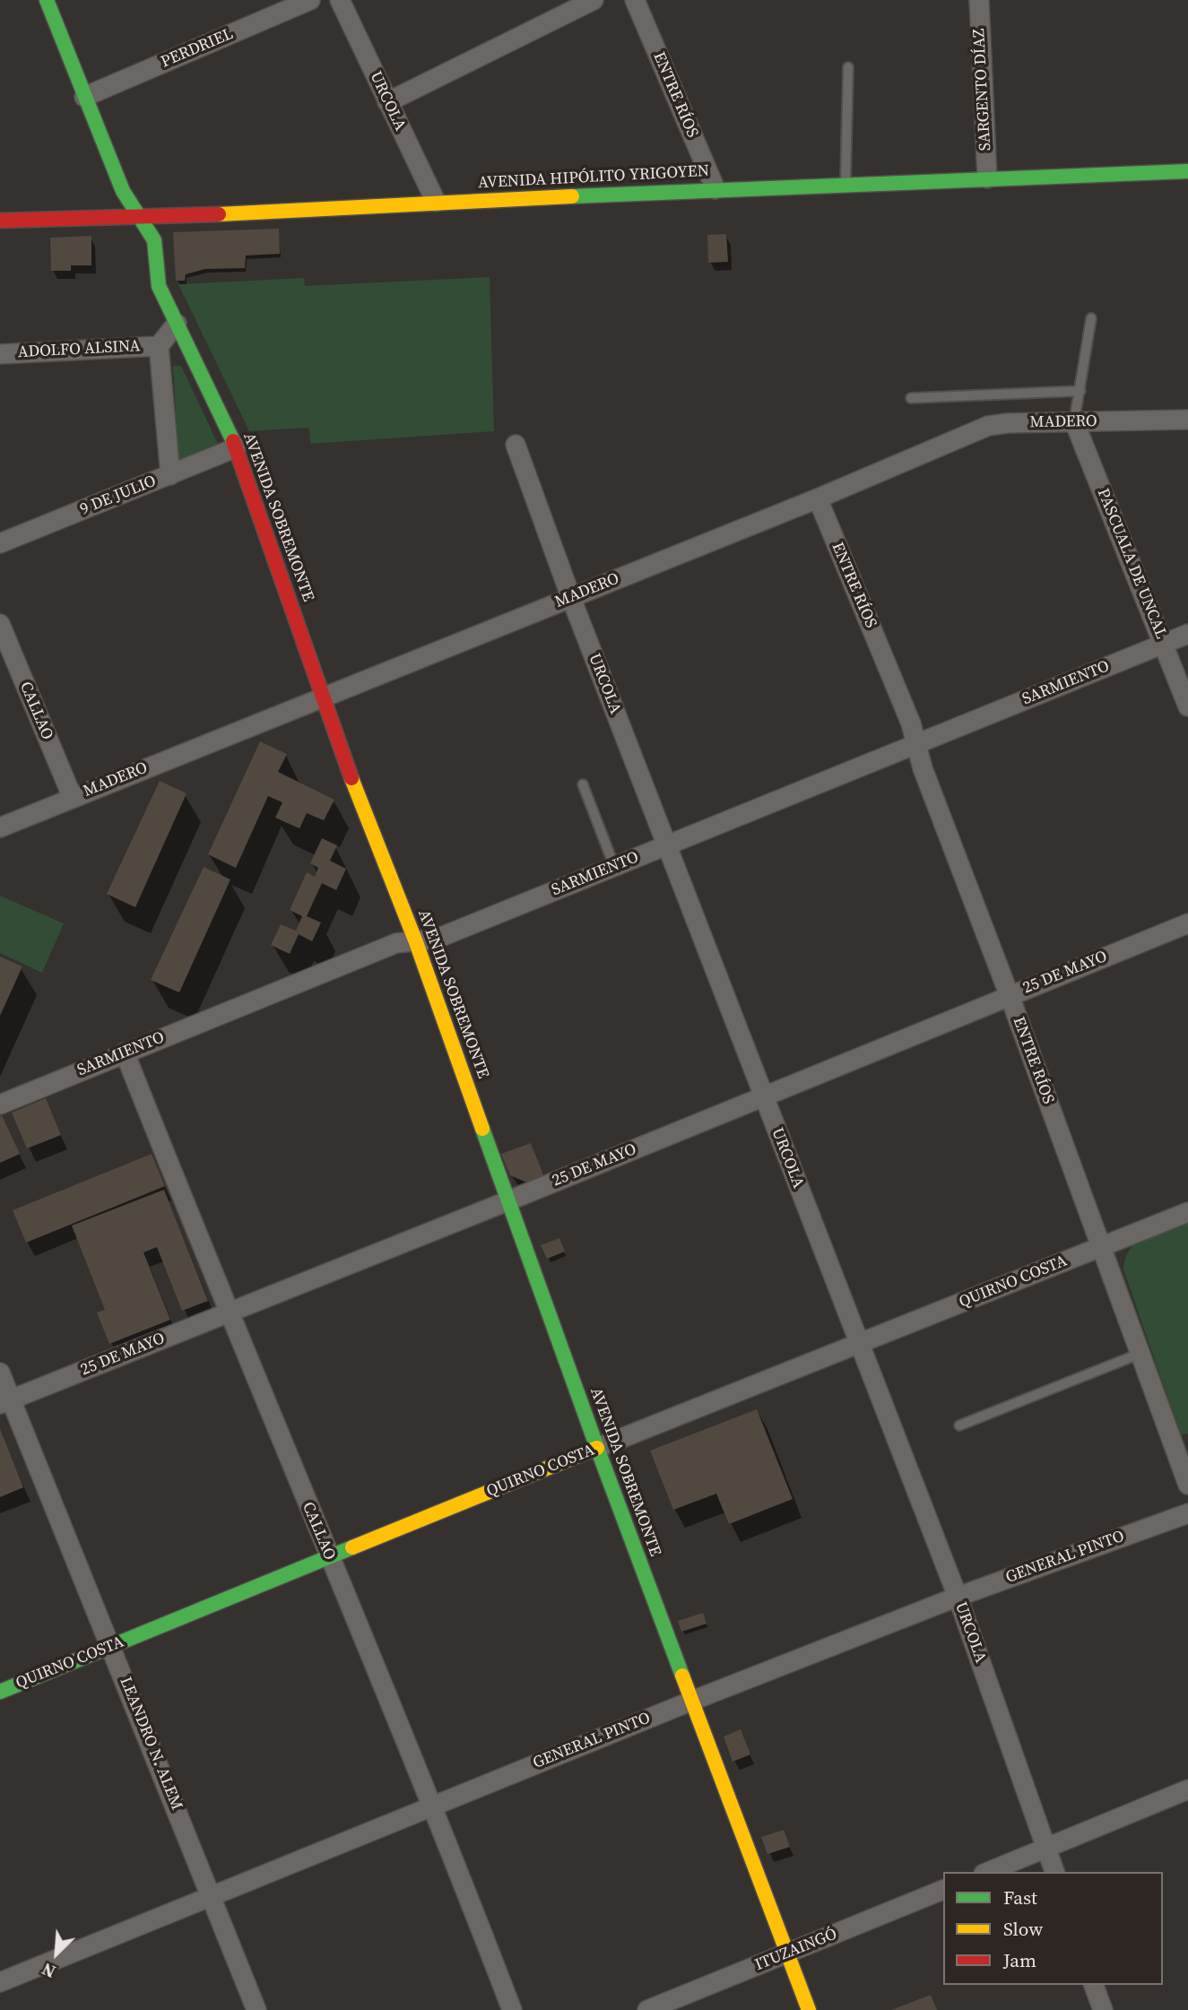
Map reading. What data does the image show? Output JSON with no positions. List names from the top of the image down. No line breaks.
{"streets":{"main road":["AVENIDA HIPÓLITO YRIGOYEN","AVENIDA SOBREMONTE","QUIRNO COSTA"],"street":["PERDRIEL","SARGENTO DÍAZ","ENTRE RÍOS","URCOLA","ADOLFO ALSINA","MADERO","9 DE JULIO","PASCUALA DE UNCAL","SARMIENTO","CALLAO","25 DE MAYO","GENERAL PINTO","LEANDRO N. ALEM","ITUZAINGÓ"]},"crossings":[["PERDRIEL","AVENIDA SOBREMONTE"],["SARGENTO DÍAZ","AVENIDA HIPÓLITO YRIGOYEN"],["ENTRE RÍOS","AVENIDA HIPÓLITO YRIGOYEN"],["ENTRE RÍOS","MADERO"],["ENTRE RÍOS","SARMIENTO"],["ENTRE RÍOS","25 DE MAYO"],["ENTRE RÍOS","QUIRNO COSTA"],["URCOLA","AVENIDA HIPÓLITO YRIGOYEN"],["URCOLA","MADERO"],["URCOLA","SARMIENTO"],["URCOLA","25 DE MAYO"],["URCOLA","QUIRNO COSTA"],["URCOLA","GENERAL PINTO"],["AVENIDA HIPÓLITO YRIGOYEN","AVENIDA SOBREMONTE"],["MADERO","AVENIDA SOBREMONTE"],["MADERO","PASCUALA DE UNCAL"],["MADERO","CALLAO"],["9 DE JULIO","AVENIDA SOBREMONTE"],["AVENIDA SOBREMONTE","SARMIENTO"],["AVENIDA SOBREMONTE","25 DE MAYO"],["AVENIDA SOBREMONTE","QUIRNO COSTA"],["AVENIDA SOBREMONTE","GENERAL PINTO"],["AVENIDA SOBREMONTE","ITUZAINGÓ"],["PASCUALA DE UNCAL","SARMIENTO"],["SARMIENTO","CALLAO"],["CALLAO","25 DE MAYO"],["CALLAO","QUIRNO COSTA"],["CALLAO","GENERAL PINTO"],["25 DE MAYO","LEANDRO N. ALEM"],["QUIRNO COSTA","LEANDRO N. ALEM"],["GENERAL PINTO","LEANDRO N. ALEM"]],"legend":["Fast","Slow","Jam"],"north":"bottom left"}
